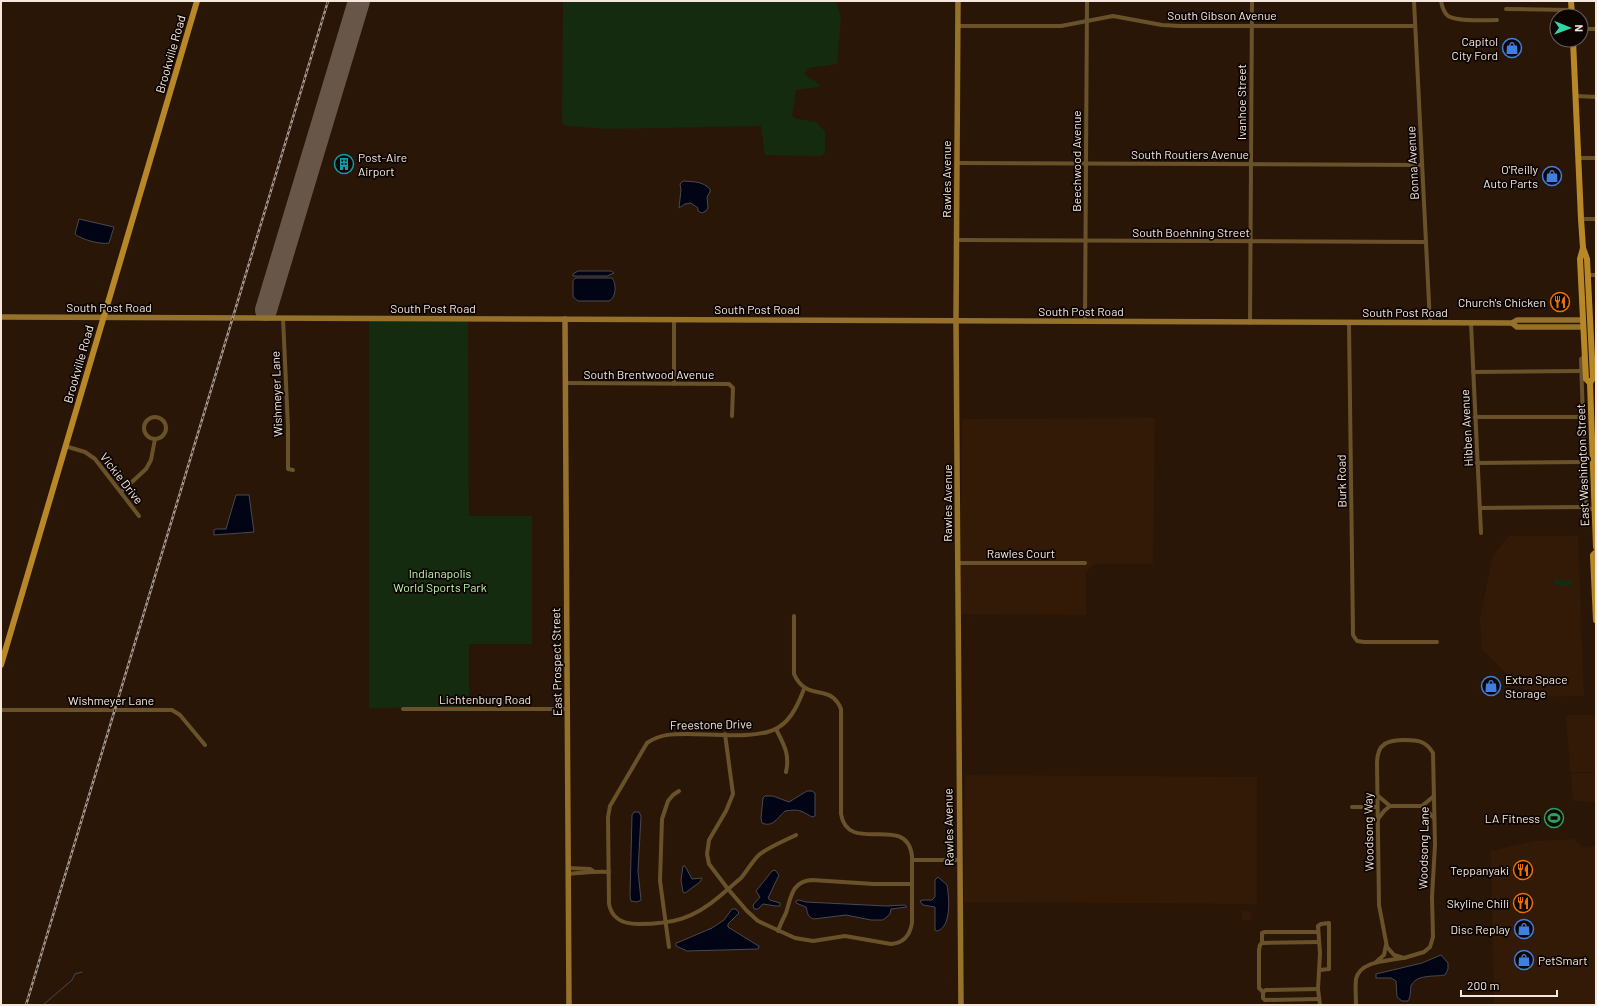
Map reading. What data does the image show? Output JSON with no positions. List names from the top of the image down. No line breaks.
{"streets":{"main road":["Brookville Road","East Washington Street"],"street":["South Gibson Avenue","Ivanhoe Street","South Routiers Avenue","Beechwood Avenue","Bonna Avenue","Rawles Avenue","South Boehning Street","South Post Road","South Brentwood Avenue","Wishmeyer Lane","Hibben Avenue","Vickie Drive","Burk Road","Rawles Court","East Prospect Street","Lichtenburg Road","Freestone Drive","Woodsong Way","Woodsong Lane"]},"crossings":[["South Gibson Avenue","Ivanhoe Street"],["South Gibson Avenue","Beechwood Avenue"],["South Gibson Avenue","Bonna Avenue"],["South Gibson Avenue","Rawles Avenue"],["Brookville Road","South Post Road"],["Brookville Road","Vickie Drive"],["Ivanhoe Street","South Routiers Avenue"],["Ivanhoe Street","South Boehning Street"],["Ivanhoe Street","South Post Road"],["South Routiers Avenue","Beechwood Avenue"],["South Routiers Avenue","Bonna Avenue"],["South Routiers Avenue","Rawles Avenue"],["Beechwood Avenue","South Boehning Street"],["Beechwood Avenue","South Post Road"],["Bonna Avenue","South Boehning Street"],["Bonna Avenue","South Post Road"],["Rawles Avenue","South Boehning Street"],["Rawles Avenue","South Post Road"],["Rawles Avenue","Rawles Court"],["South Post Road","Wishmeyer Lane"],["South Post Road","Hibben Avenue"],["South Post Road","East Washington Street"],["South Post Road","Burk Road"],["South Post Road","East Prospect Street"],["South Brentwood Avenue","East Prospect Street"],["East Prospect Street","Lichtenburg Road"],["Woodsong Way","Woodsong Lane"]],"parks":["Indianapolis World Sports Park"],"places":{"shop":["Capitol City Ford","O'Reilly Auto Parts","Extra Space Storage","Disc Replay","PetSmart"],"building":["Post-Aire Airport"],"restaurant":["Church's Chicken","Teppanyaki","Skyline Chili"],"sports":["LA Fitness"]},"scale_bar":"200 m","north":"right"}
